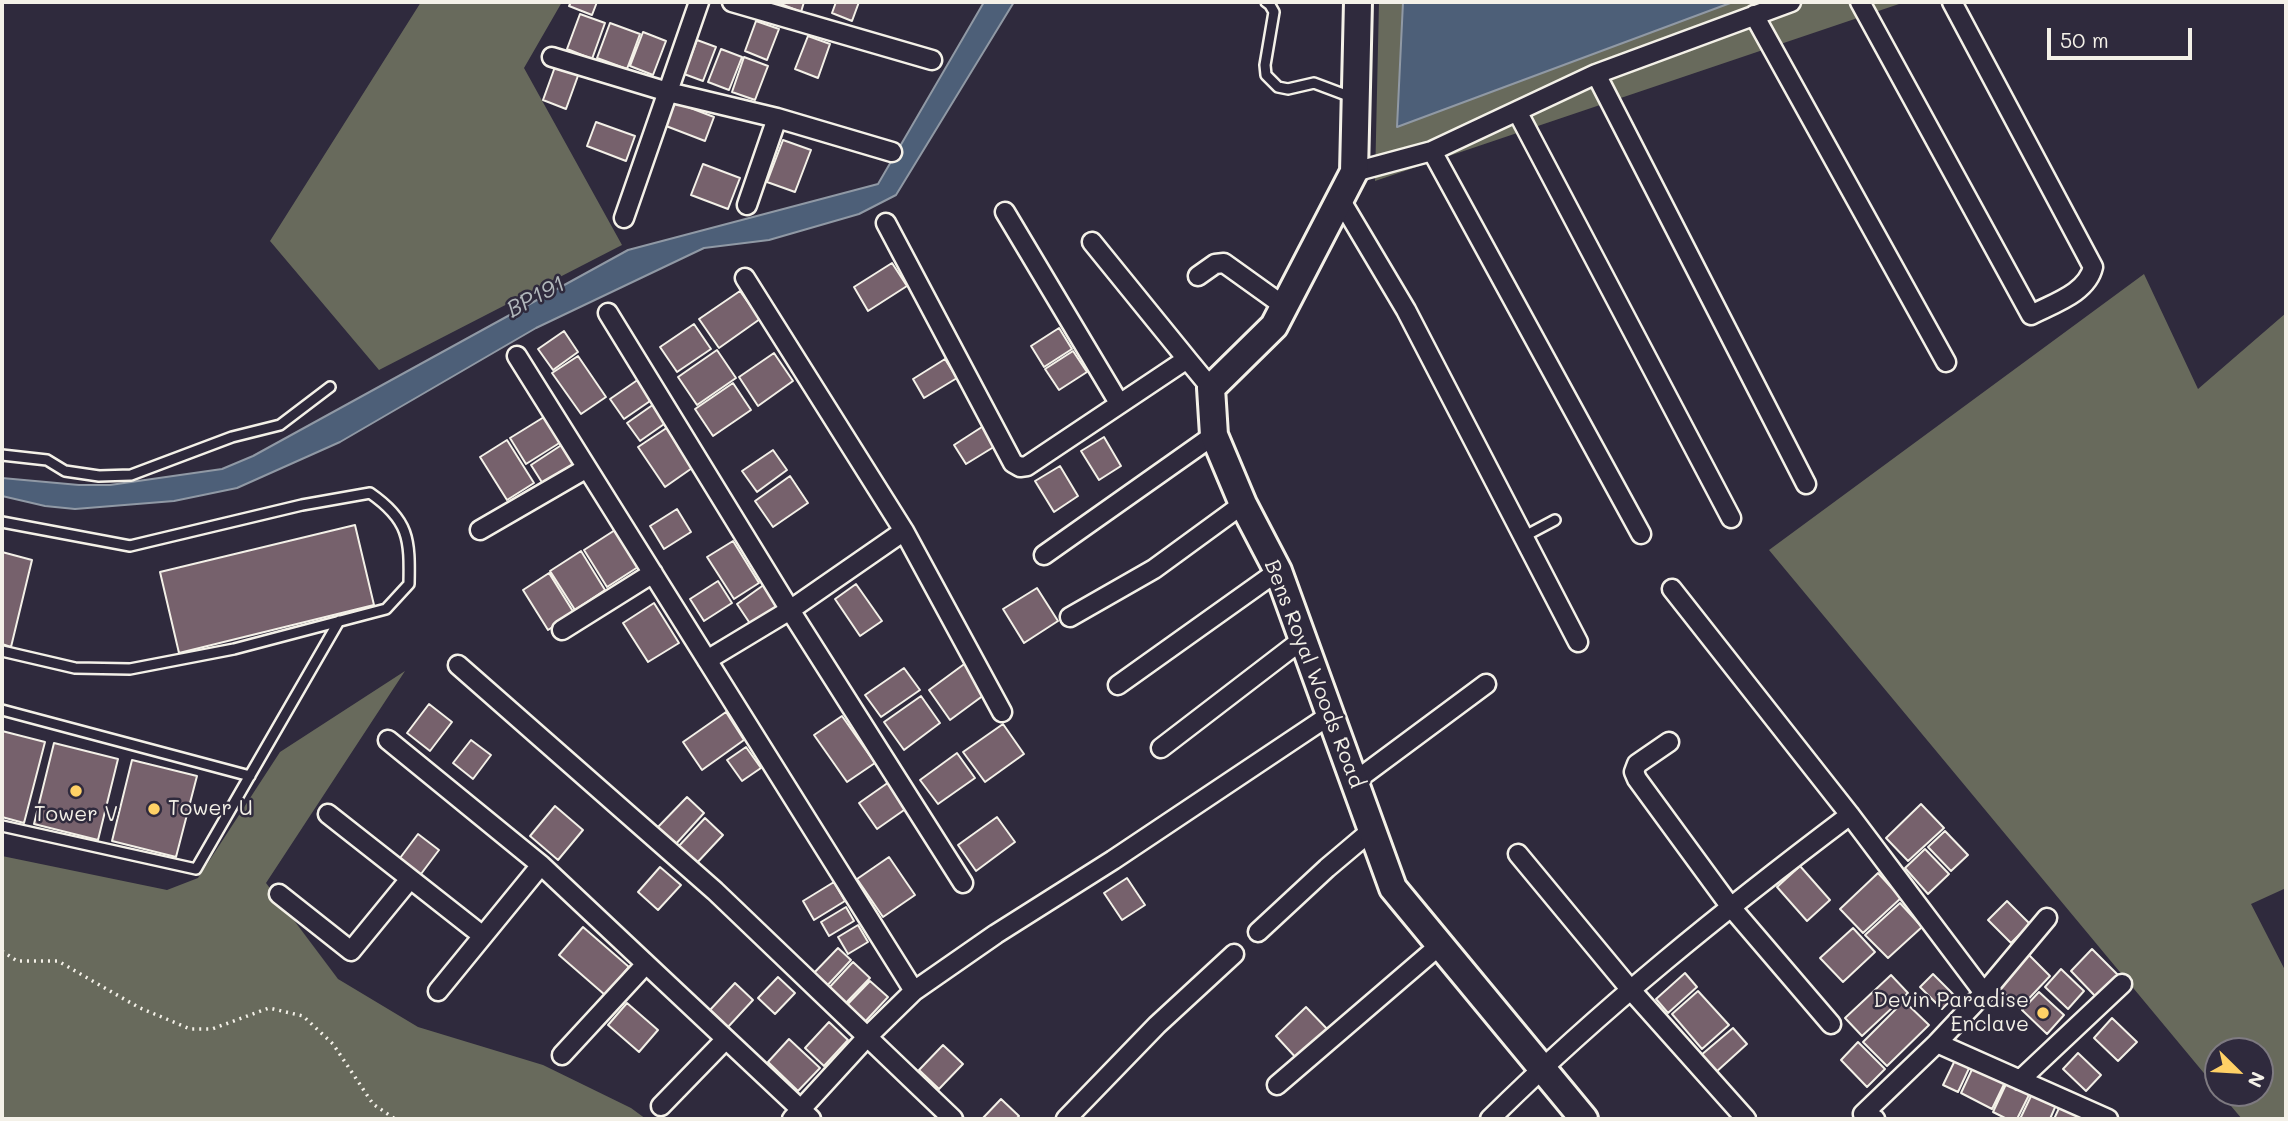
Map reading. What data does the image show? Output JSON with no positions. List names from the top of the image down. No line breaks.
{"streets":{"street":["Bens Royal Woods Road"]},"water":["BP191"],"places":["Tower V","Tower U","Devin Paradise Enclave"],"scale_bar":"50 m","north":"bottom right"}
